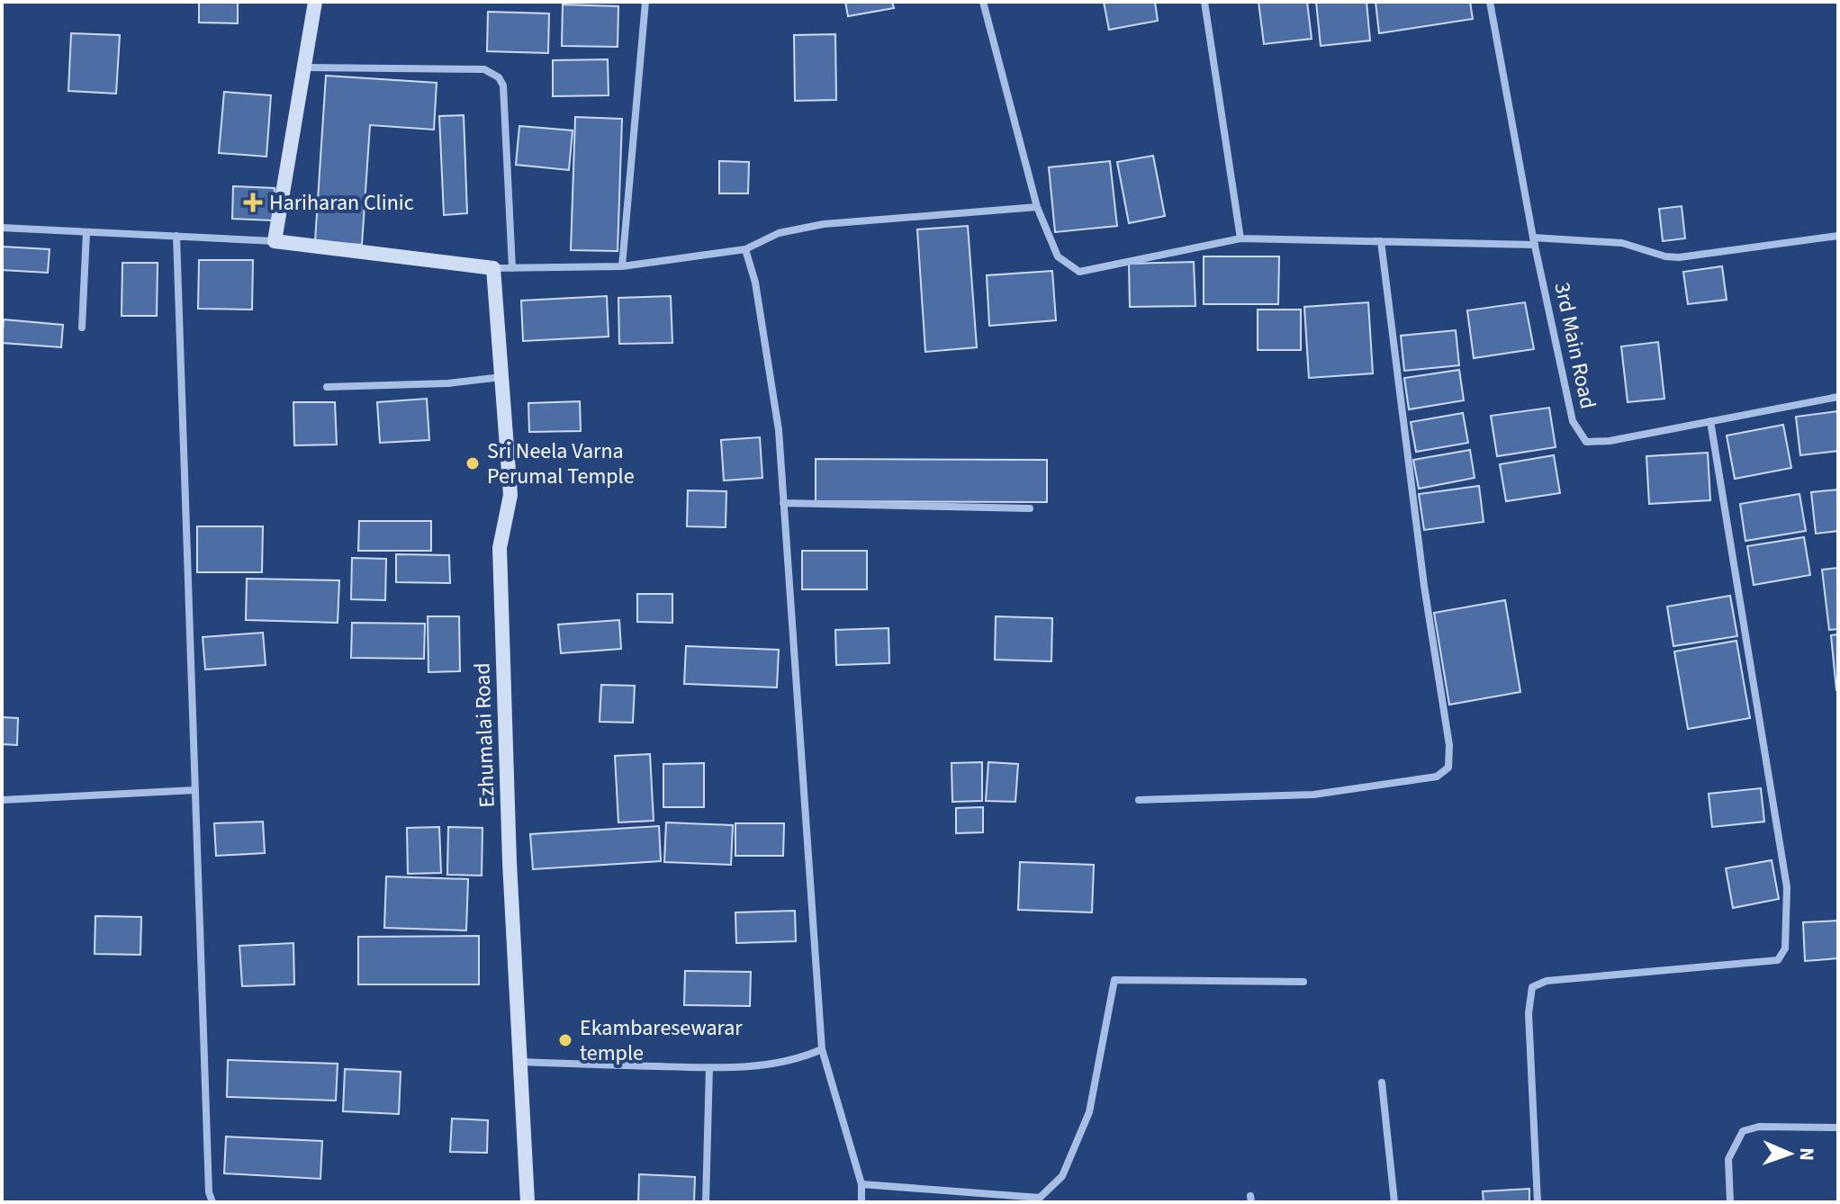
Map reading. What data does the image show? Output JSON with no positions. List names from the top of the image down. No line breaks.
{"streets":{"street":["3rd Main Road","Ezhumalai Road"]},"places":{"health":["Hariharan Clinic"],"other":["Sri Neela Varna Perumal Temple","Ekambaresewarar temple"]},"north":"right"}
